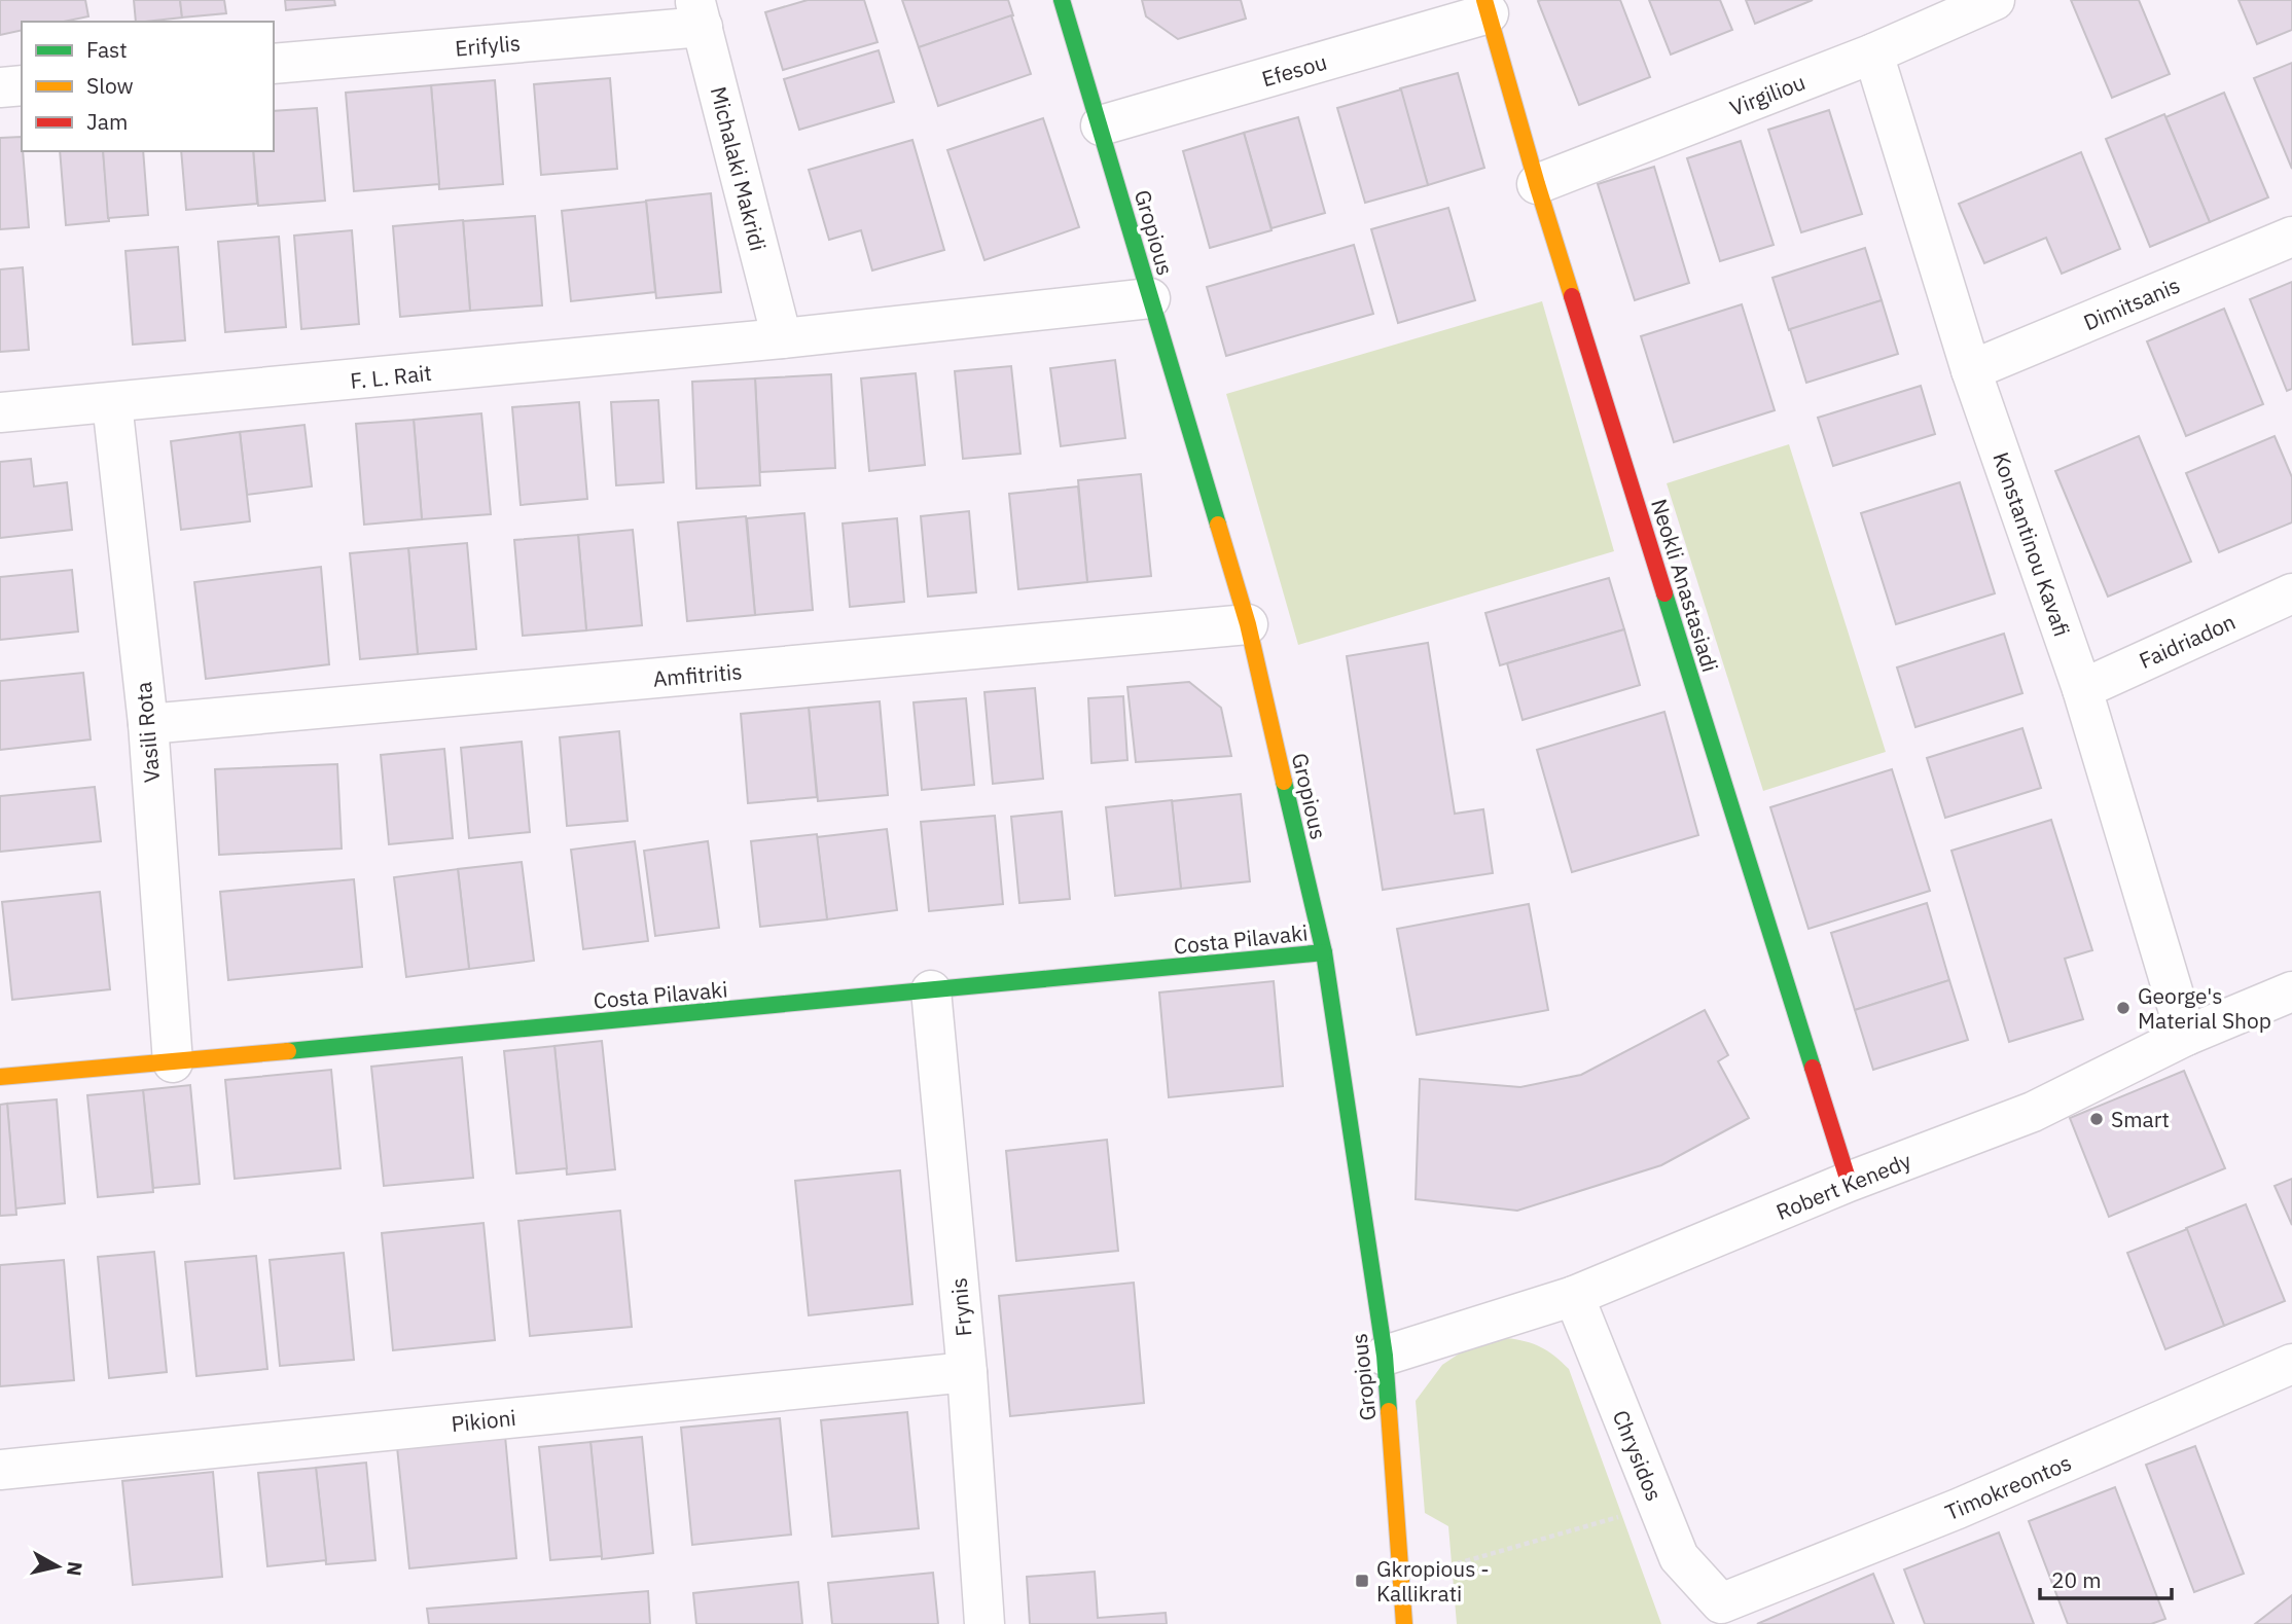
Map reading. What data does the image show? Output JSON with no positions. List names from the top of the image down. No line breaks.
{"streets":{"street":["Erifylis","Efesou","Virgiliou","Michalaki Makridi","Gropious","Dimitsanis","F. L. Rait","Konstantinou Kavafi","Neokli Anastasiadi","Faidriadon","Amfitritis","Vasili Rota","Costa Pilavaki","Robert Kenedy","Frynis","Pikioni","Chrysidos","Timokreontos"]},"crossings":[["Erifylis","Michalaki Makridi"],["Efesou","Gropious"],["Efesou","Neokli Anastasiadi"],["Virgiliou","Konstantinou Kavafi"],["Virgiliou","Neokli Anastasiadi"],["Michalaki Makridi","F. L. Rait"],["Gropious","F. L. Rait"],["Gropious","Amfitritis"],["Gropious","Costa Pilavaki"],["Gropious","Robert Kenedy"],["Dimitsanis","Konstantinou Kavafi"],["F. L. Rait","Vasili Rota"],["Konstantinou Kavafi","Faidriadon"],["Konstantinou Kavafi","Robert Kenedy"],["Neokli Anastasiadi","Robert Kenedy"],["Amfitritis","Vasili Rota"],["Vasili Rota","Costa Pilavaki"],["Costa Pilavaki","Frynis"],["Robert Kenedy","Chrysidos"],["Frynis","Pikioni"],["Chrysidos","Timokreontos"]],"places":{"other":["George's Material Shop","Smart"],"transit":["Gkropious - Kallikrati"]},"legend":["Fast","Slow","Jam"],"scale_bar":"20 m","north":"right"}
